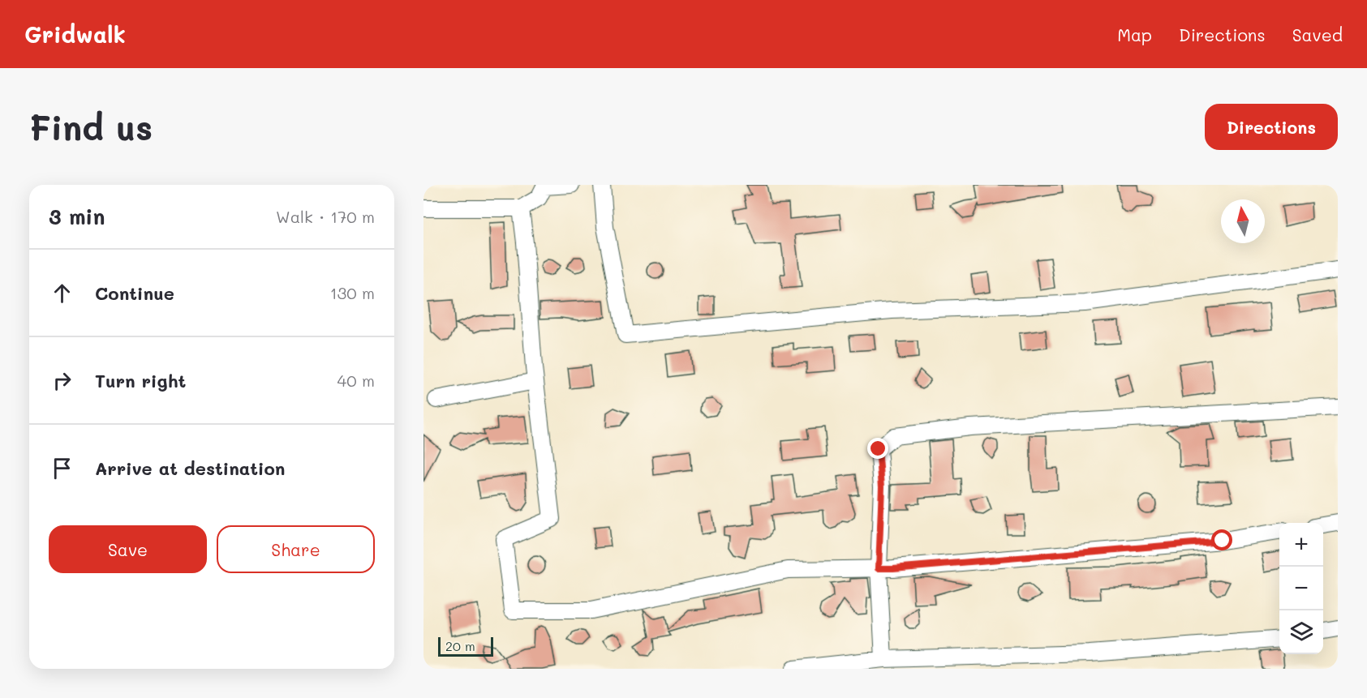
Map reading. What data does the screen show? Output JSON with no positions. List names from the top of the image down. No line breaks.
{"scale_bar":"20 m","north":"top","page":{"header":"Gridwalk","nav":["Map","Directions","Saved"],"buttons":["Directions",["Save","Share"]],"title":"Find us","heading":["3 min","Walk · 170 m"],"list":[["Continue","130 m"],["Turn right","40 m"],"Arrive at destination"],"map_buttons":["+","−"],"scale":"20 m"}}
